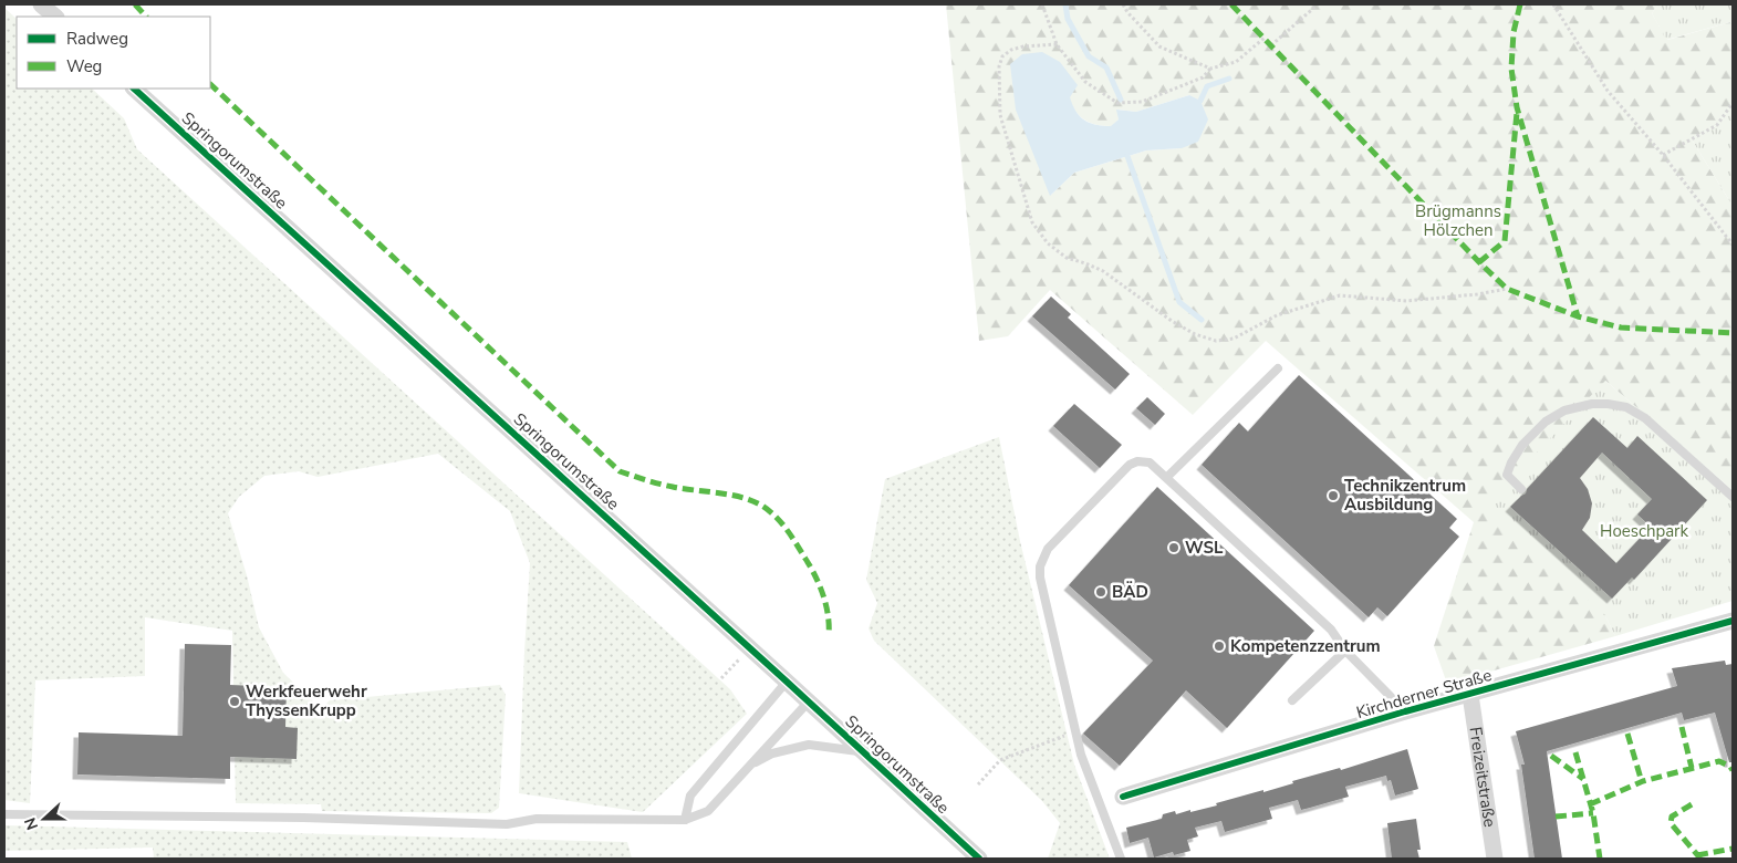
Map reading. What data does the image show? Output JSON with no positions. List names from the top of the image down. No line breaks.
{"streets":{"street":["Springorumstraße","Kirchderner Straße","Freizeitstraße"]},"crossings":[["Kirchderner Straße","Freizeitstraße"]],"parks":["Brügmanns Hölzchen","Hoeschpark"],"places":["Technikzentrum Ausbildung","WSL","BÄD","Kompetenzzentrum","Werkfeuerwehr ThyssenKrupp"],"legend":["Radweg","Weg"],"north":"left"}
